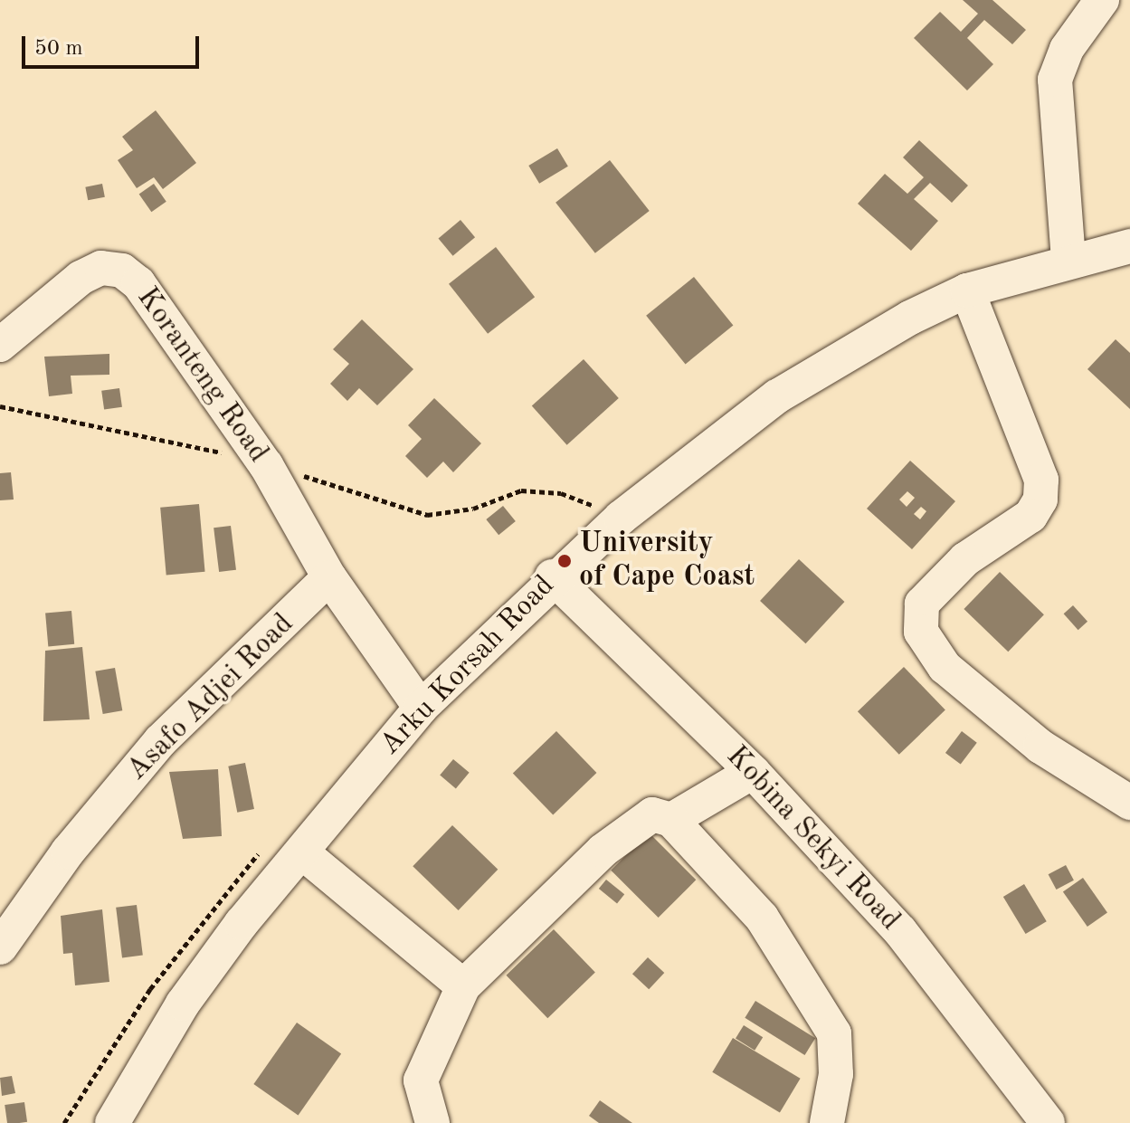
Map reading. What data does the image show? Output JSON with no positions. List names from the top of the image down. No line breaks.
{"streets":{"street":["Koranteng Road","Arku Korsah Road","Asafo Adjei Road","Kobina Sekyi Road"]},"crossings":[["Koranteng Road","Asafo Adjei Road"],["Arku Korsah Road","Kobina Sekyi Road"]],"places":["University of Cape Coast"],"scale_bar":"50 m"}
